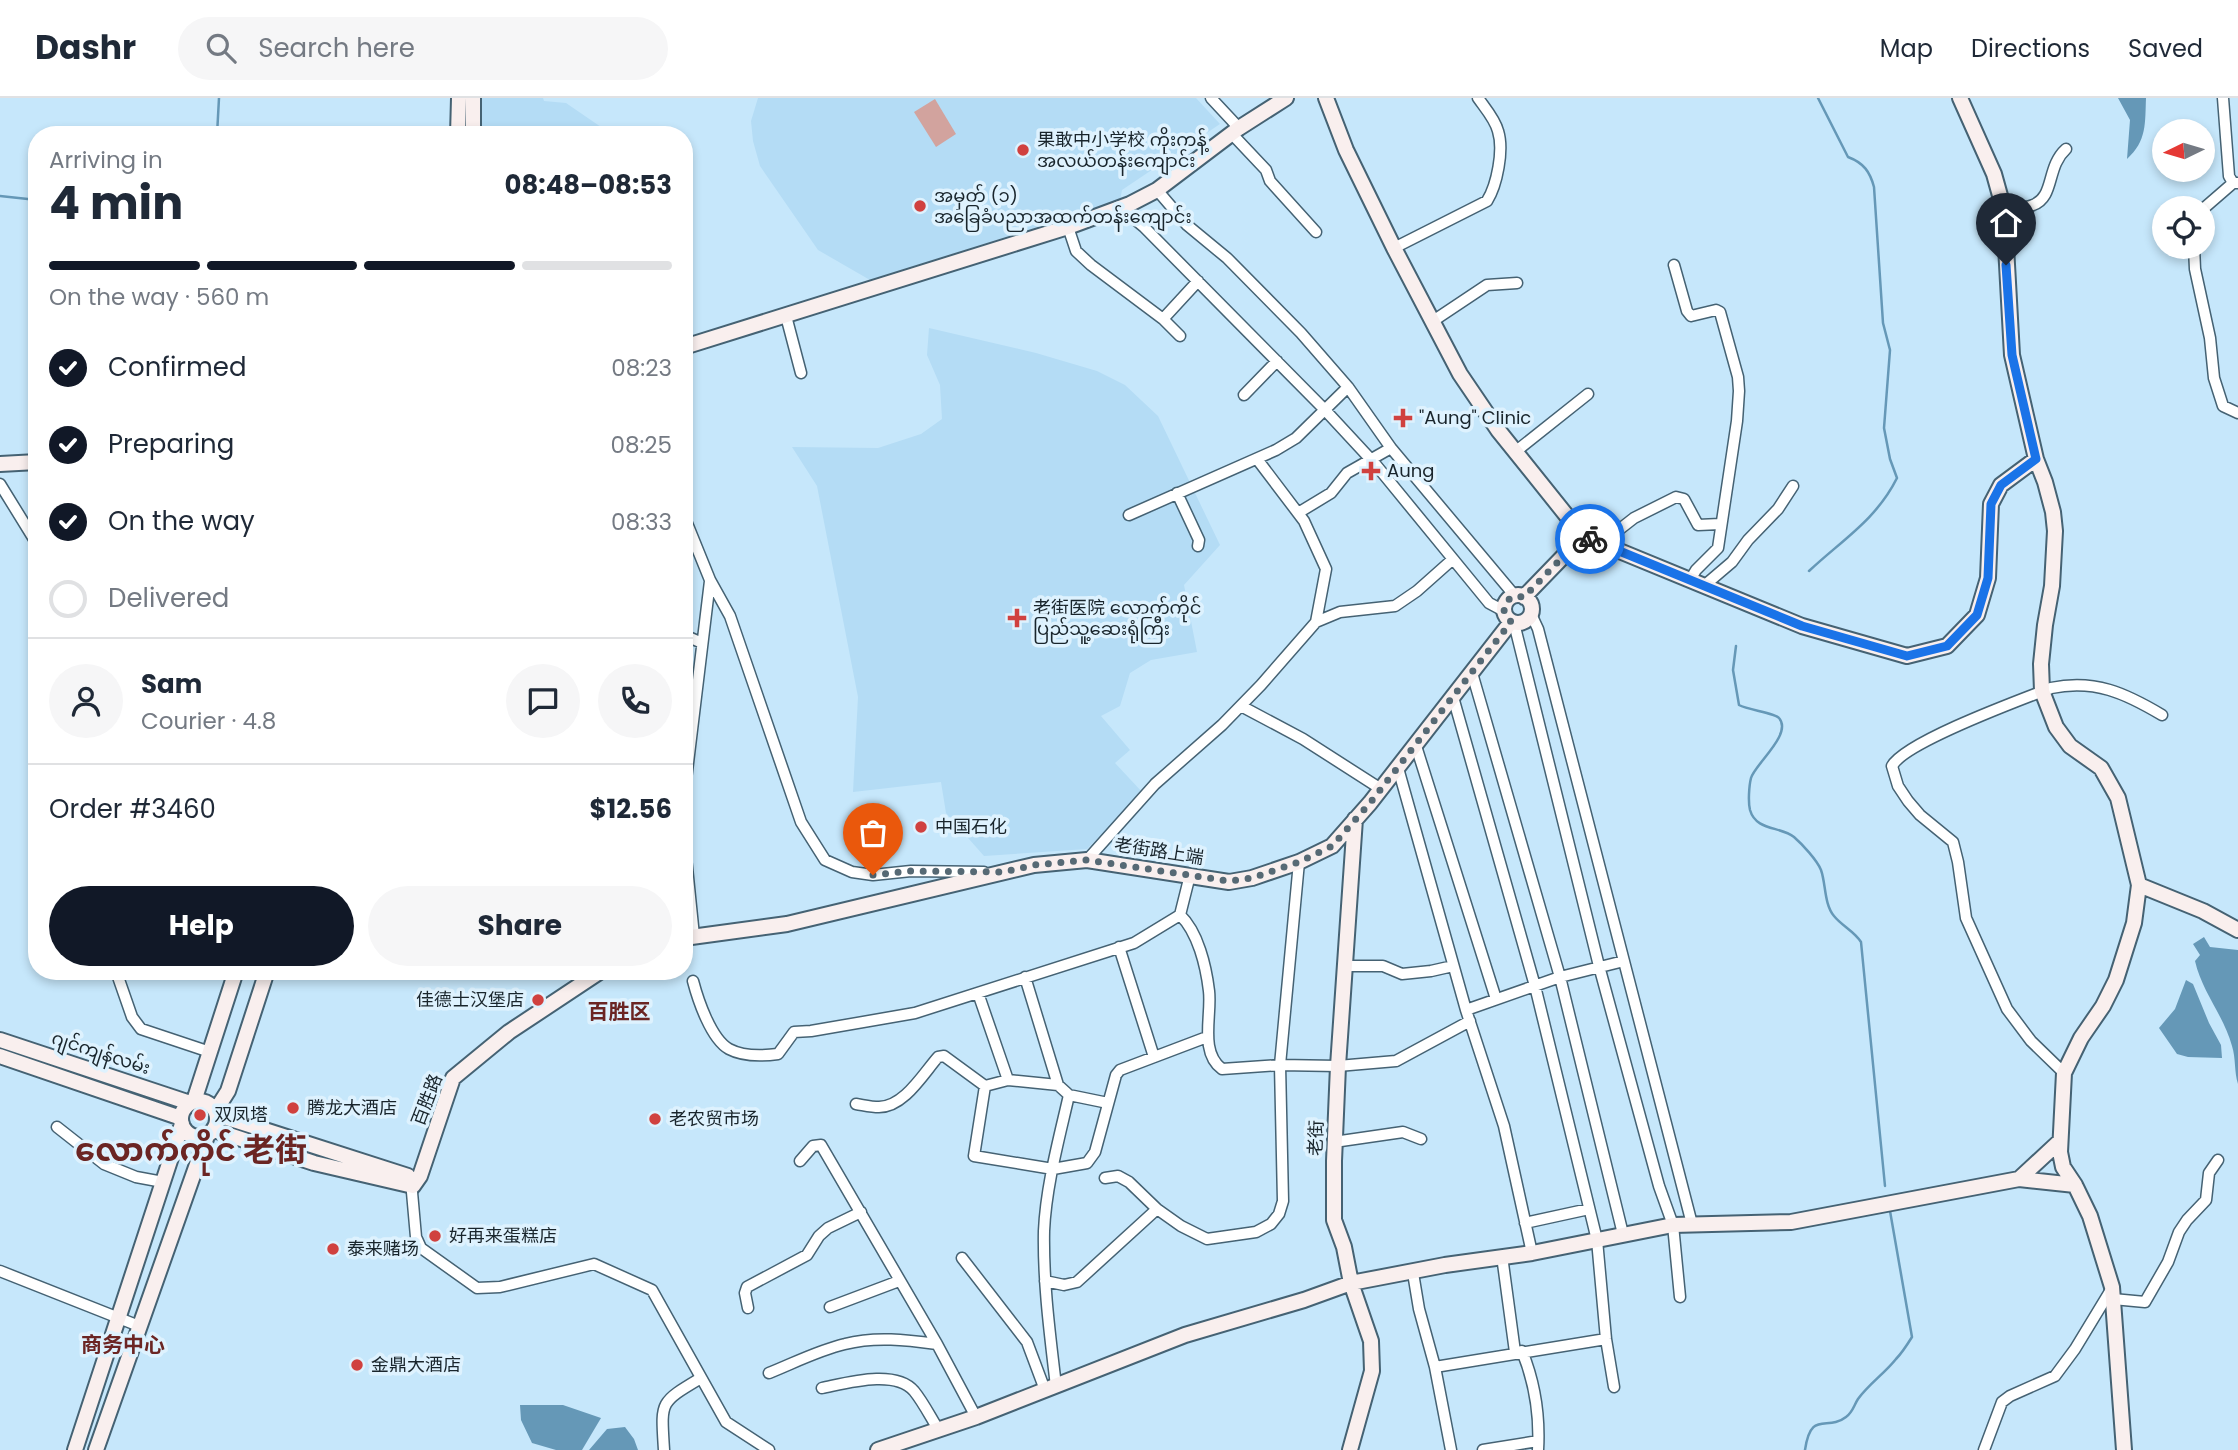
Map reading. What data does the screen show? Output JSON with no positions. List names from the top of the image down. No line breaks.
{"streets":{"main road":["老街路上端","ဂျင်ကျန်လမ်း","百胜路","老街"]},"crossings":[["老街路上端","老街"]],"districts":["百胜区","လောက်ကိုင် 老街","商务中心"],"places":{"other":["果敢中小学校 ကိုးကန့် အလယ်တန်းကျောင်း","အမှတ် (၁) အခြေခံပညာအထက်တန်းကျောင်း","中国石化","佳德士汉堡店","腾龙大酒店","双凤塔","老农贸市场","好再来蛋糕店","泰来赌场","金鼎大酒店"],"health":["\"Aung\" Clinic","Aung","老街医院 လောက်ကိုင် ပြည်သူ့ဆေးရုံကြီး"]},"north":"left","page":{"header":"Dashr","search":"Search here","nav":["Map","Directions","Saved"],"heading":["4 min","Arriving in","08:48–08:53"],"panel":["Sam","Courier · 4.8","Order #3460","$12.56"],"bar":"On the way · 560 m","list":[["Confirmed","08:23"],["Preparing","08:25"],["On the way","08:33"],"Delivered"],"buttons":["Help","Share"]}}
